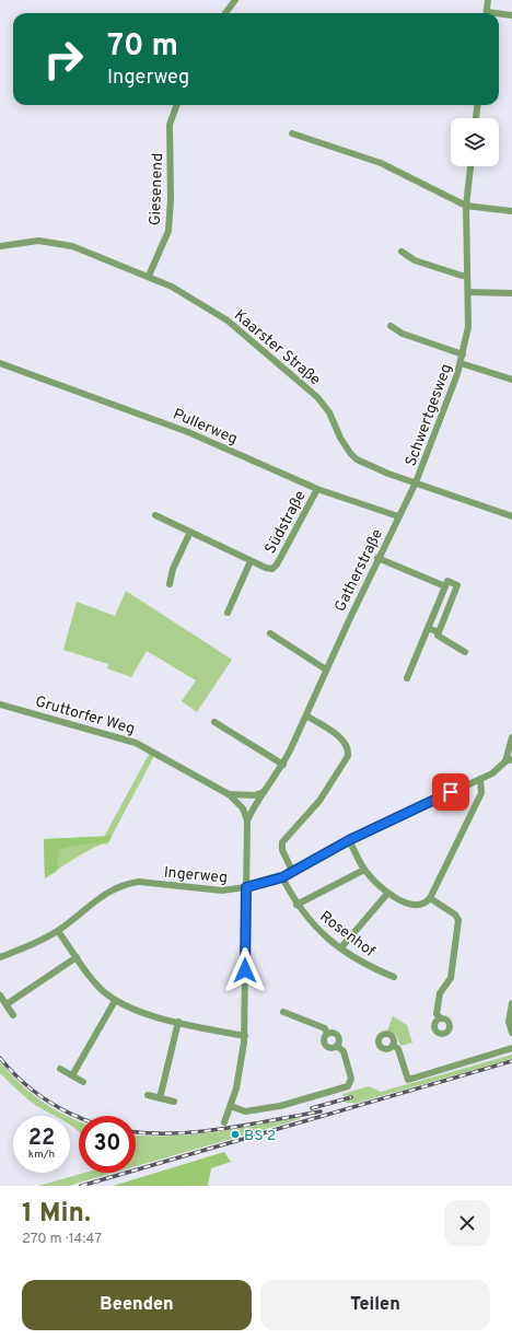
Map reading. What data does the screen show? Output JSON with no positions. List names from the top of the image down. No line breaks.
{"streets":{"street":["Giesenend","Kaarster Straße","Schwertgesweg","Pullerweg","Südstraße","Gatherstraße","Gruttorfer Weg","Ingerweg","Rosenhof"]},"crossings":[["Giesenend","Kaarster Straße"],["Kaarster Straße","Schwertgesweg"],["Kaarster Straße","Gatherstraße"],["Schwertgesweg","Gatherstraße"],["Pullerweg","Südstraße"],["Pullerweg","Gatherstraße"],["Gatherstraße","Gruttorfer Weg"],["Gatherstraße","Ingerweg"],["Ingerweg","Rosenhof"]],"places":["BS 2"],"page":{"turn":["70 m","Ingerweg"],"speed":"22 km/h","limit":"30","heading":["1 Min.","270 m · 14:47"],"buttons":["Beenden","Teilen"]}}
